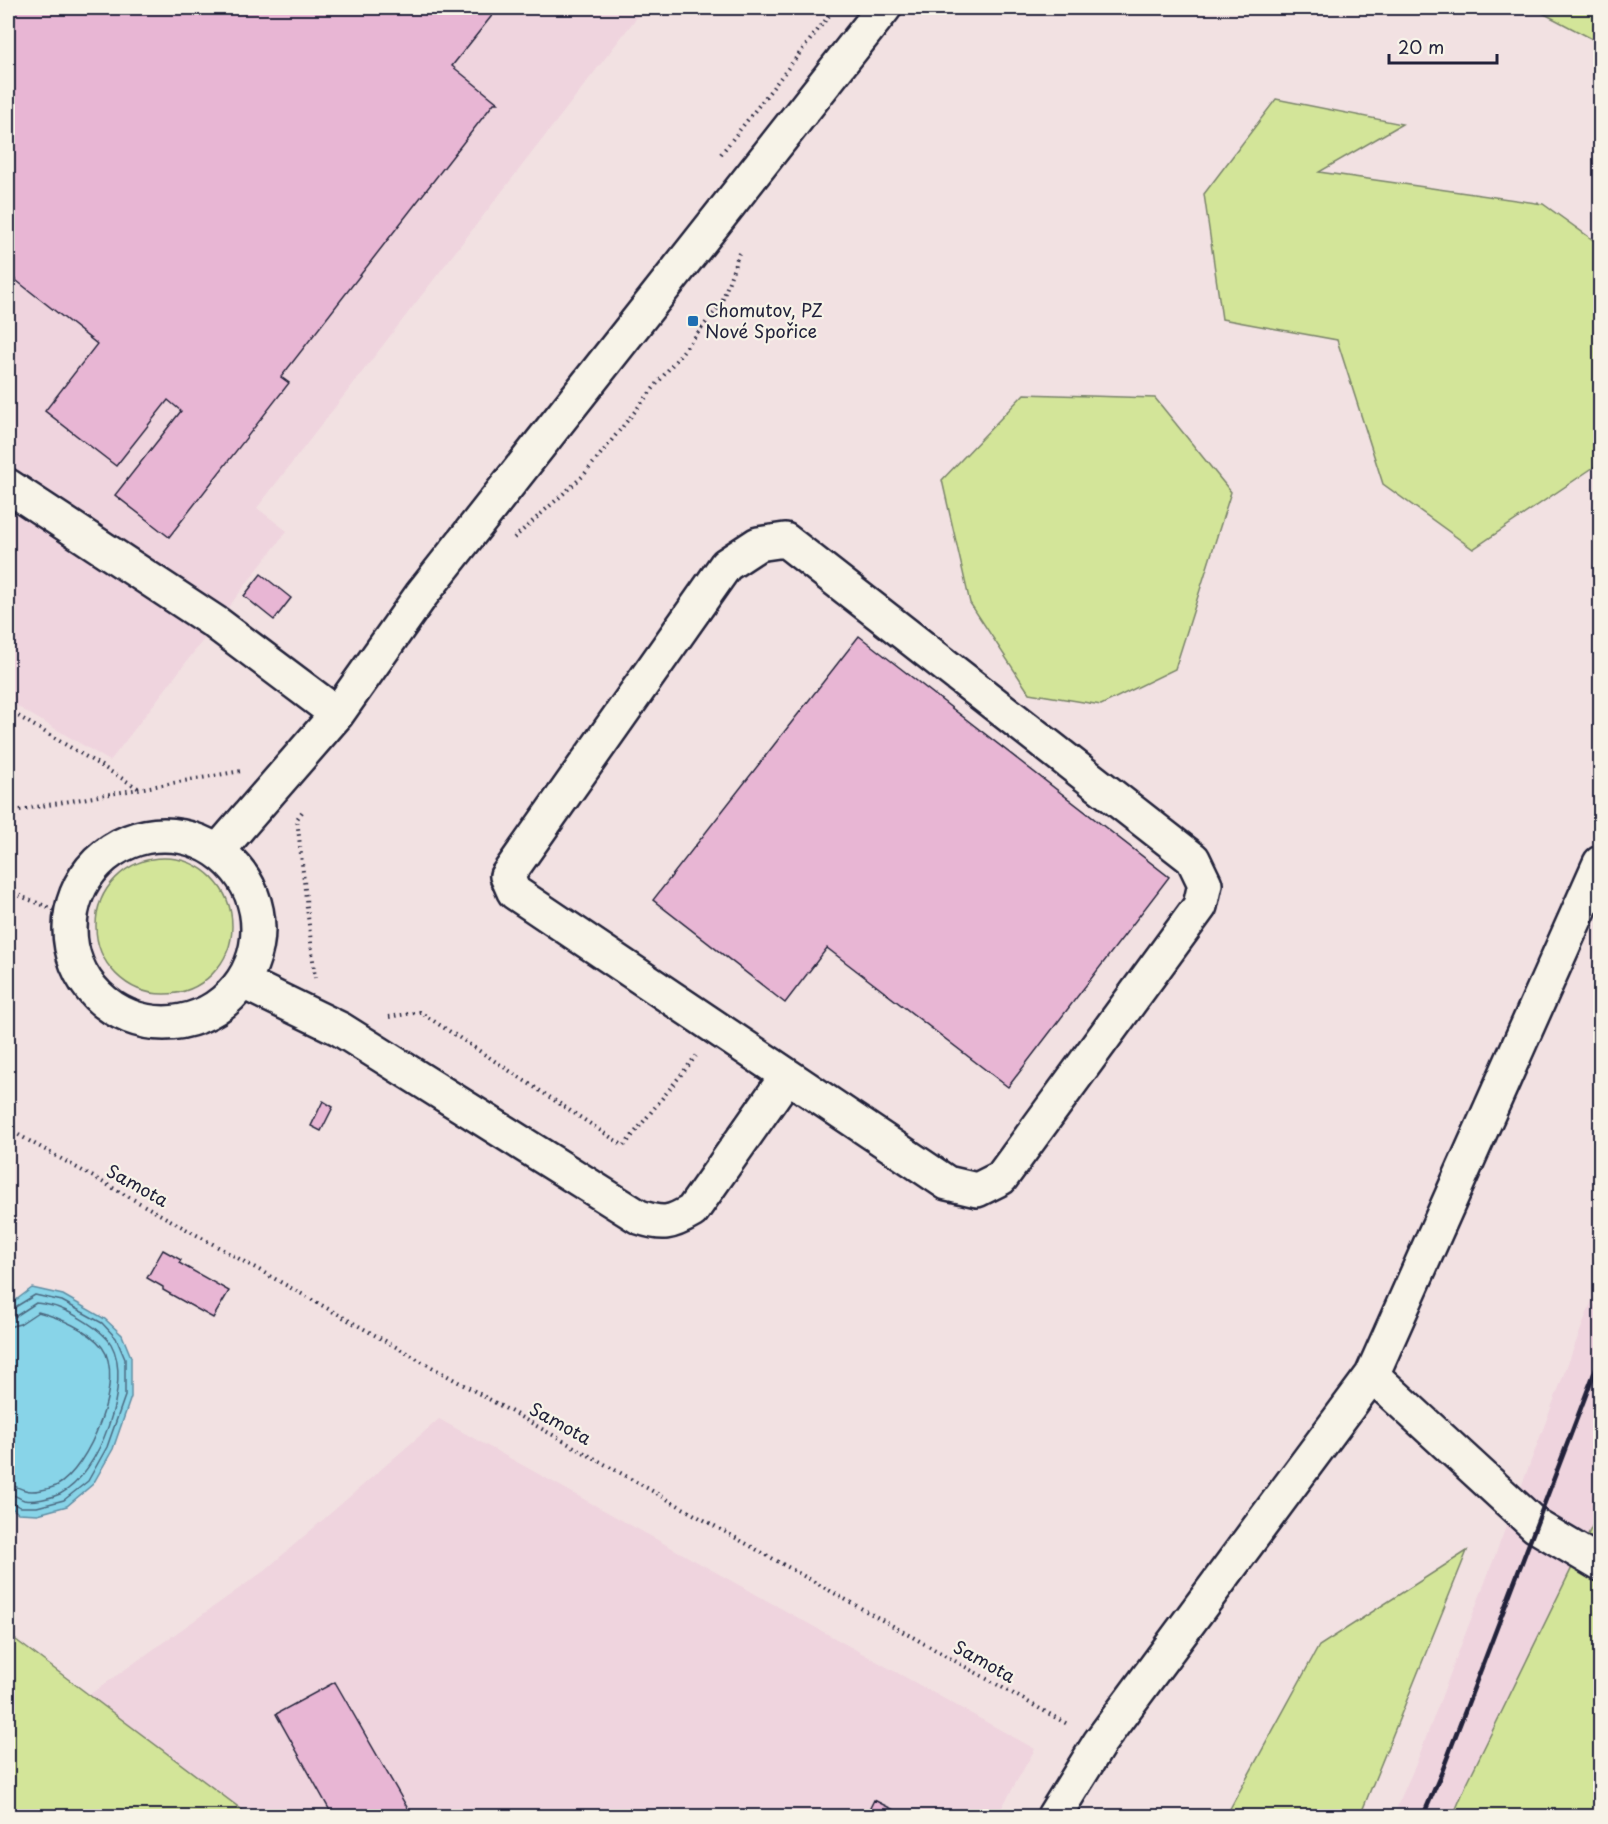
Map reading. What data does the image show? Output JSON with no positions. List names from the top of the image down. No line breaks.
{"streets":{"path":["Samota"]},"places":{"transit":["Chomutov, PZ Nové Spořice"]},"scale_bar":"20 m"}
